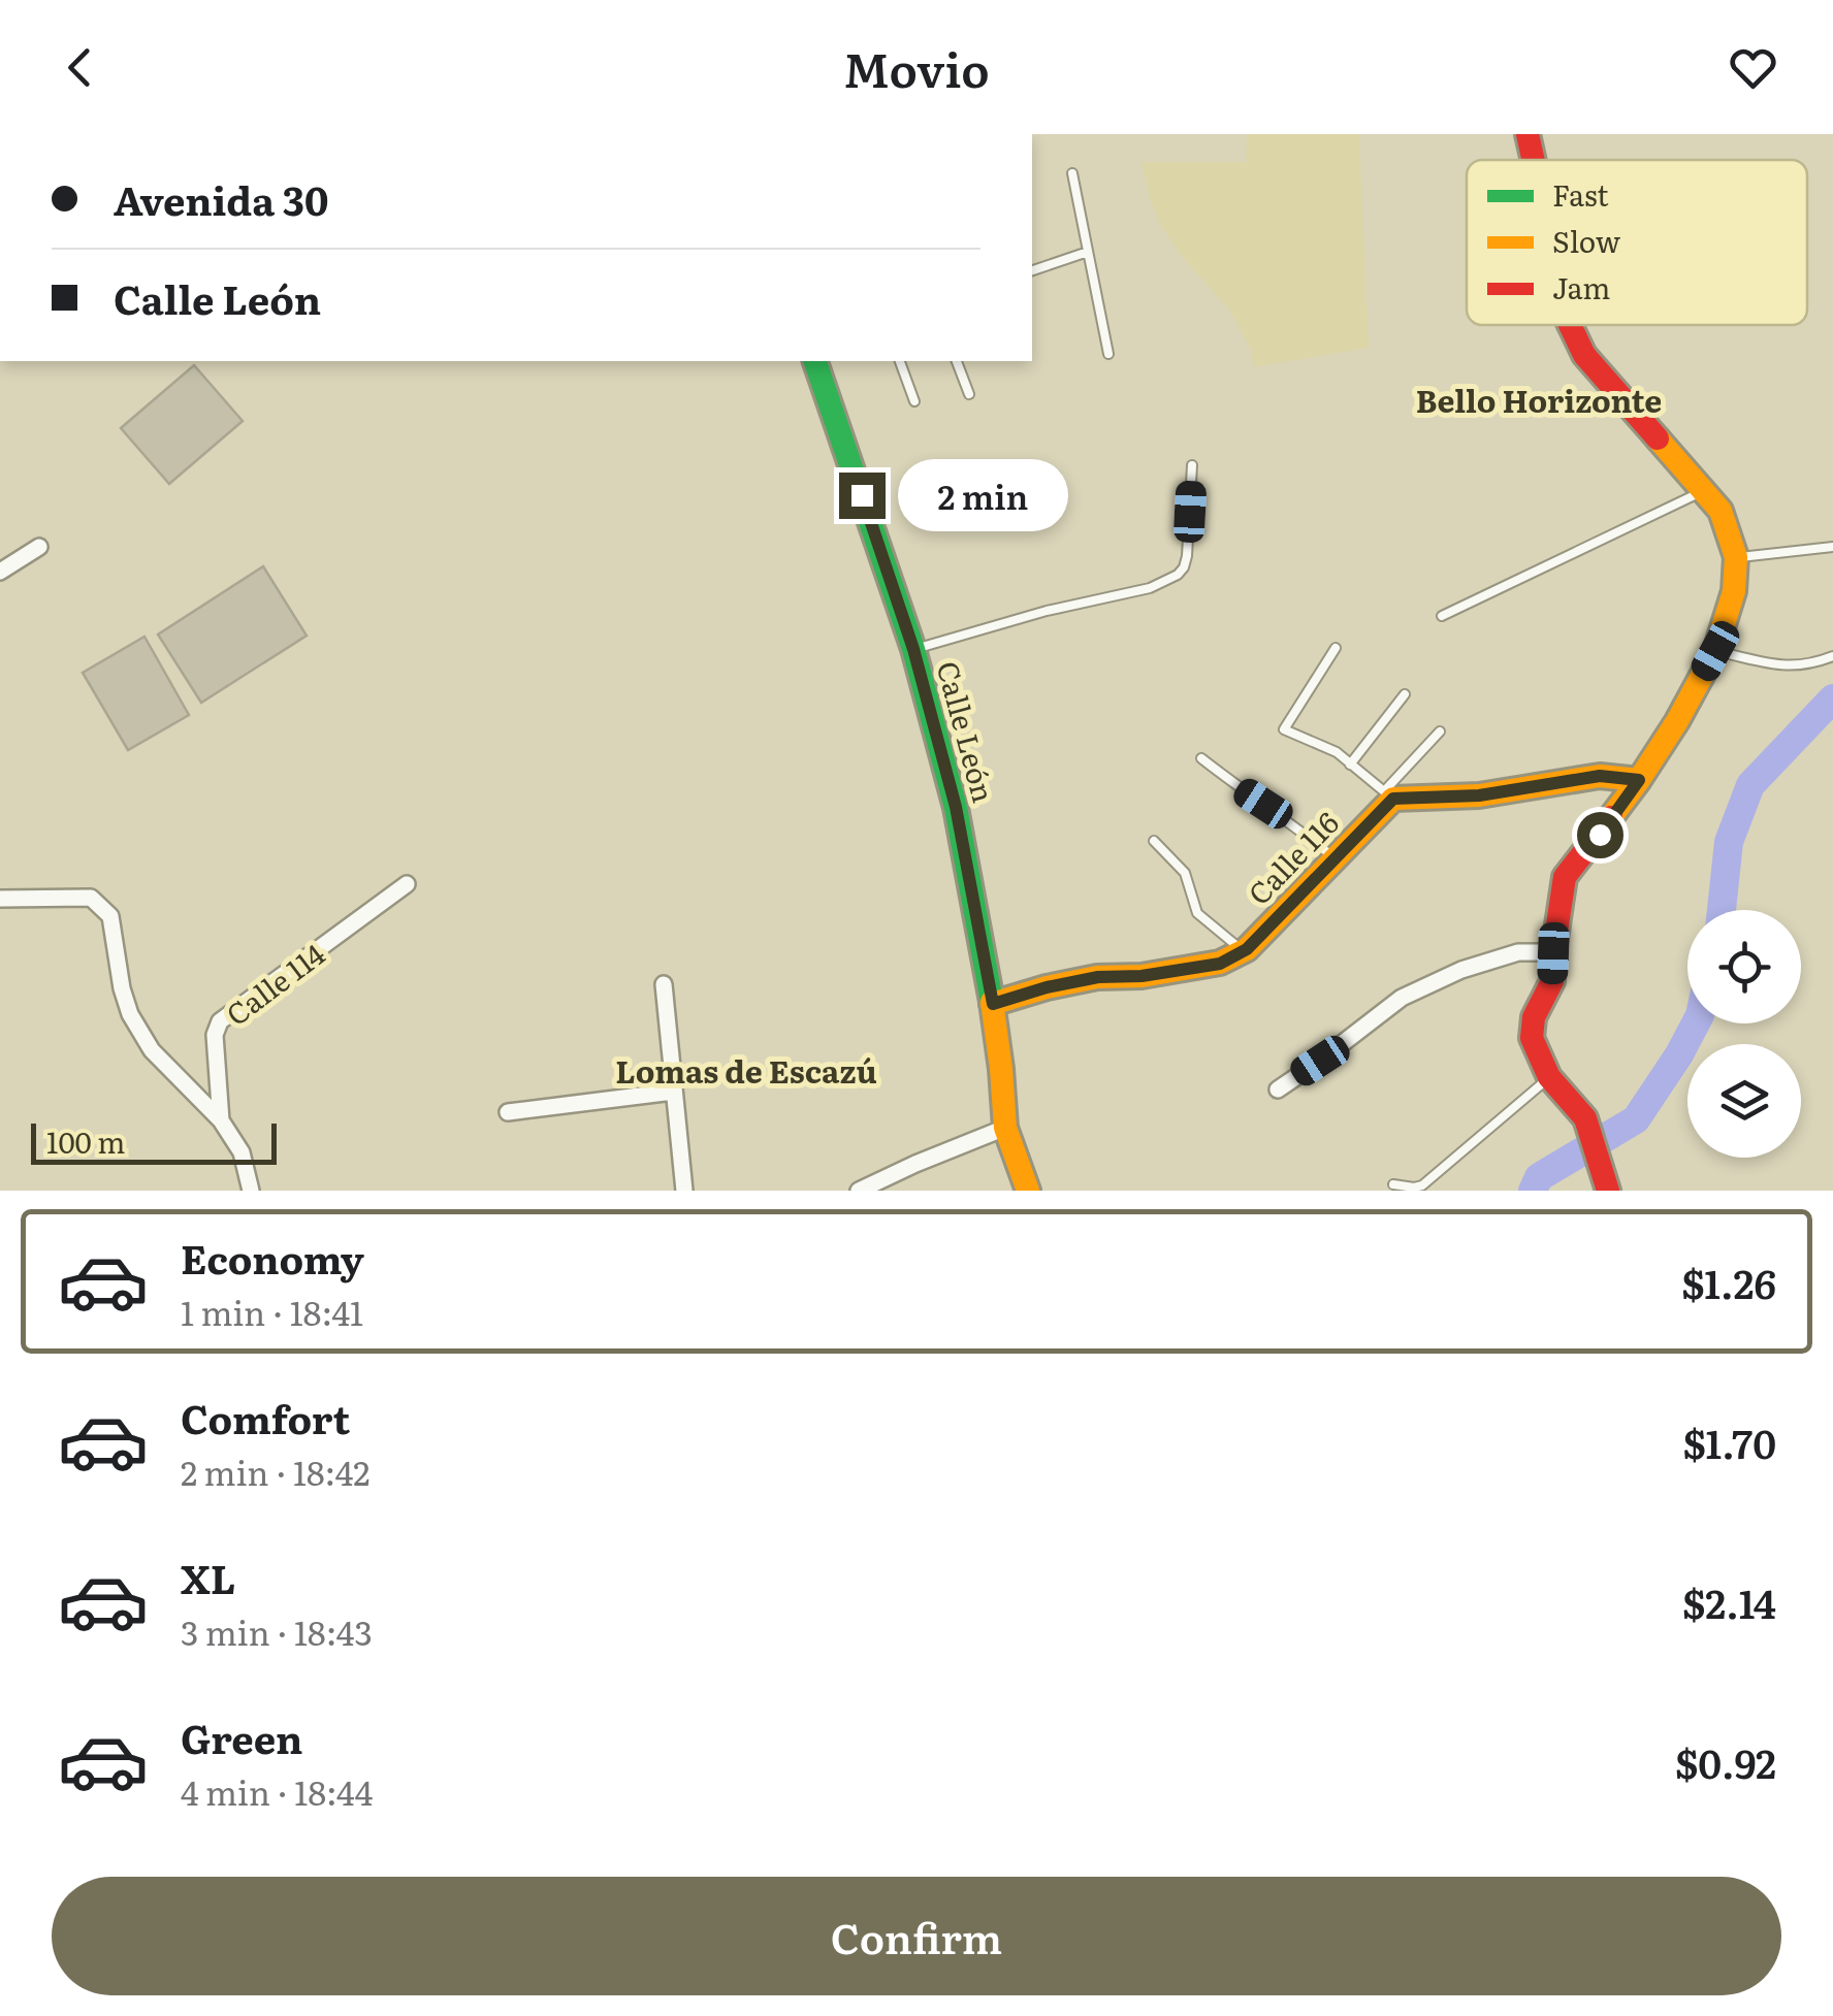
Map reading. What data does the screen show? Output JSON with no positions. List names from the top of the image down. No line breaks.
{"streets":{"street":["Calle León","Calle 116","Calle 114"]},"crossings":[["Calle León","Calle 116"]],"districts":["Bello Horizonte","Lomas de Escazú"],"legend":["Fast","Slow","Jam"],"scale_bar":"100 m","page":{"header":"Movio","banner":["Avenida 30","Calle León"],"bubble":"2 min","scale":"100 m","list":[{"name":"Economy","note":"1 min · 18:41","value":"$1.26"},{"name":"Comfort","note":"2 min · 18:42","value":"$1.70"},{"name":"XL","note":"3 min · 18:43","value":"$2.14"},{"name":"Green","note":"4 min · 18:44","value":"$0.92"}],"buttons":"Confirm"}}
